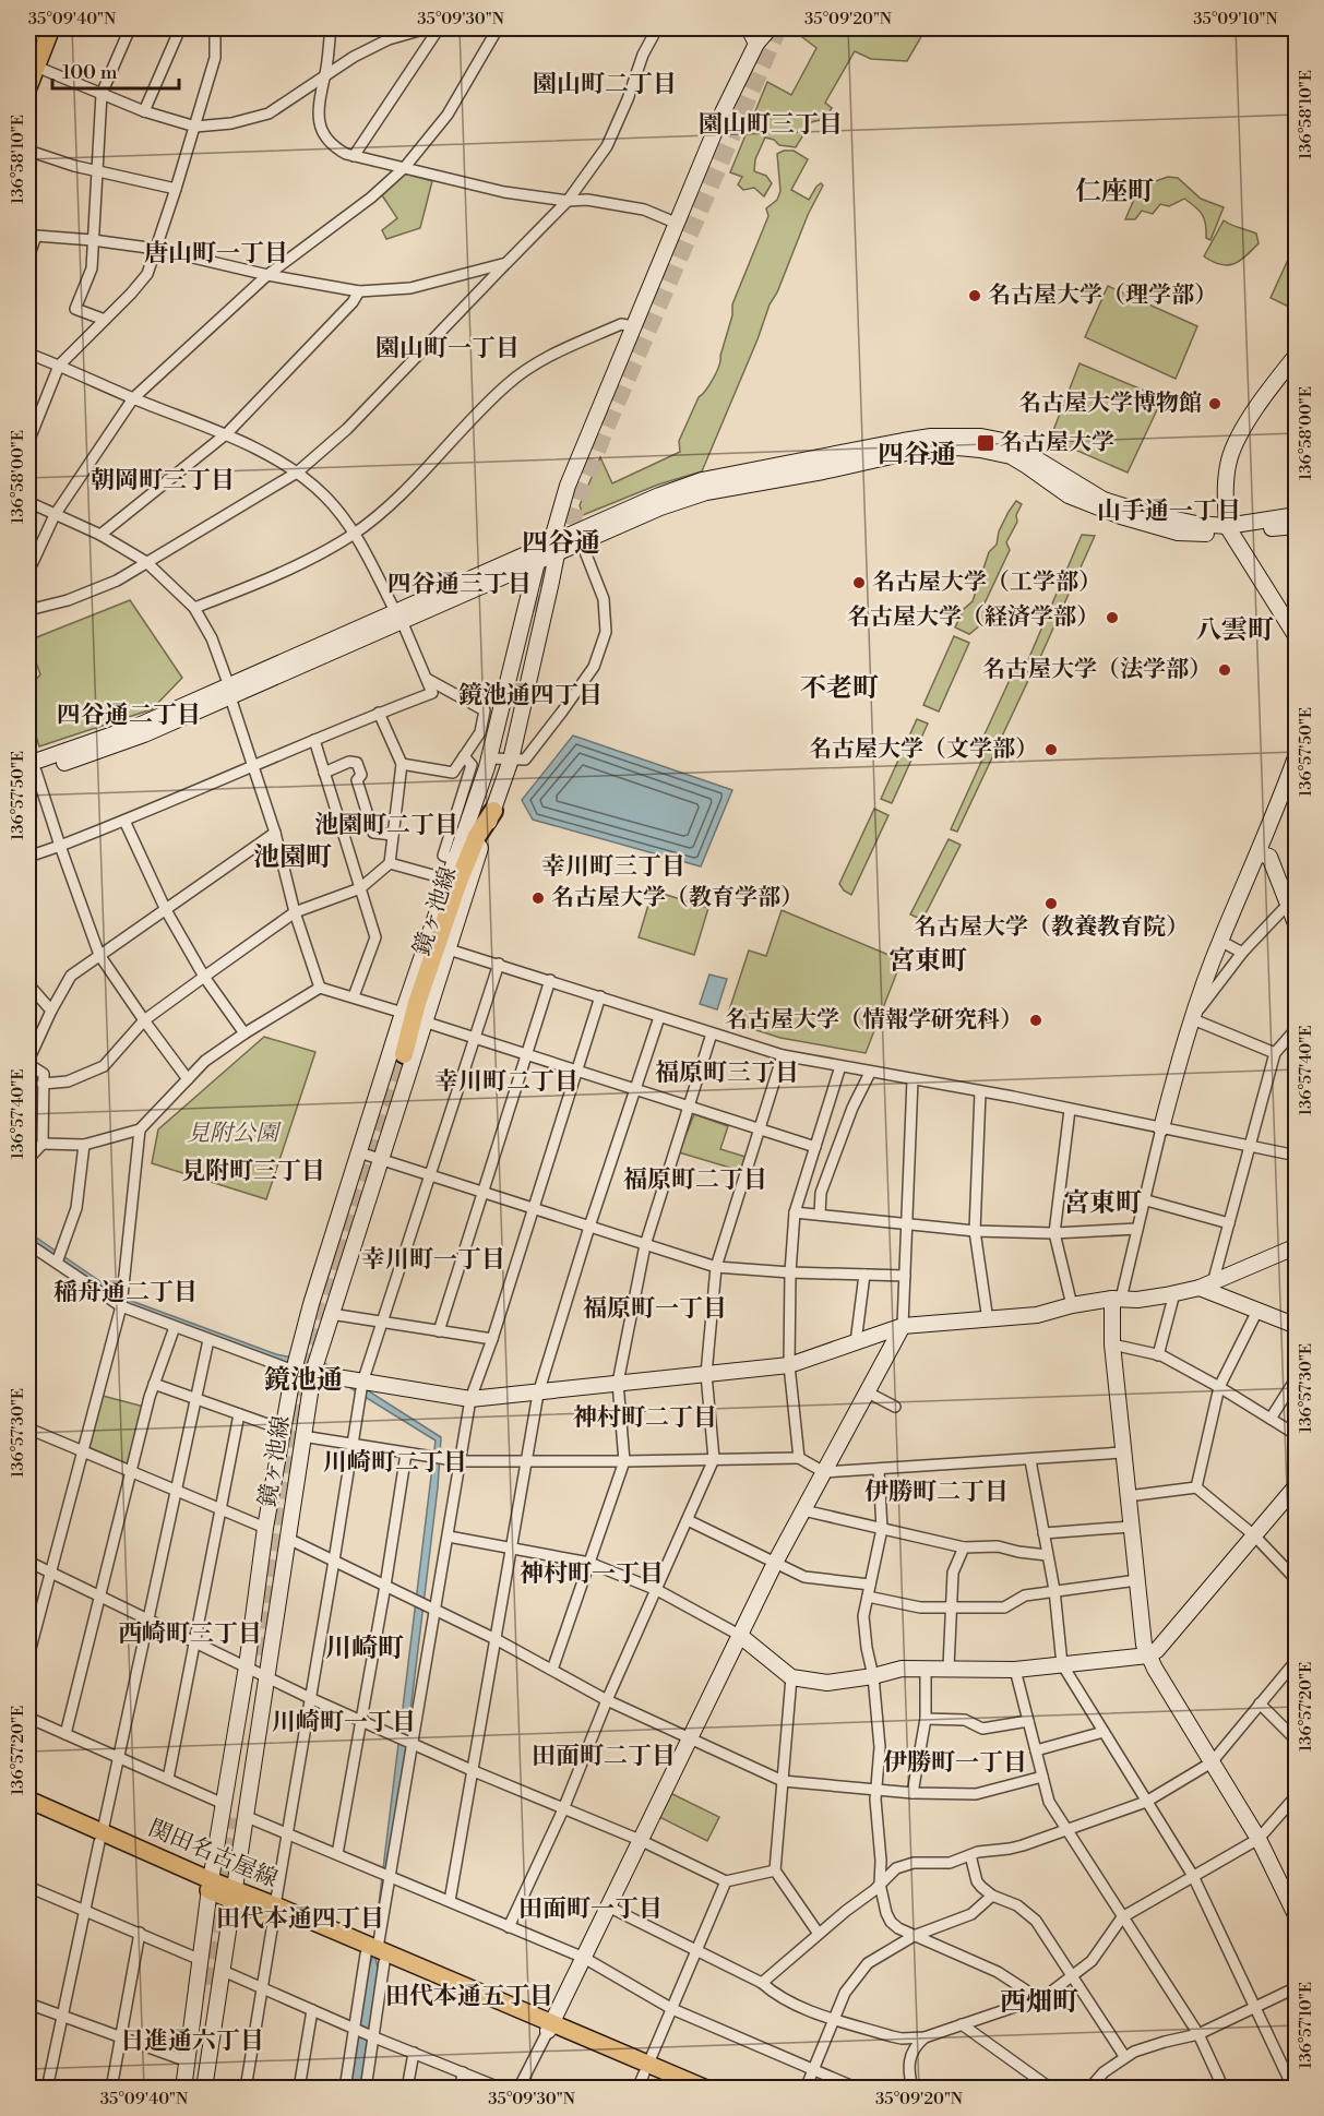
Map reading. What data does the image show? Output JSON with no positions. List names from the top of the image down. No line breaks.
{"streets":{"main road":["関田名古屋線"],"street":["鏡ヶ池線"]},"crossings":[["鏡ヶ池線","関田名古屋線"]],"districts":["園山町二丁目","園山町三丁目","仁座町","唐山町一丁目","園山町一丁目","四谷通","朝岡町三丁目","山手通一丁目","四谷通","四谷通三丁目","八雲町","不老町","鏡池通四丁目","四谷通二丁目","池園町二丁目","池園町","幸川町三丁目","宮東町","福原町三丁目","幸川町二丁目","見附町三丁目","福原町二丁目","宮東町","幸川町一丁目","稲舟通二丁目","福原町一丁目","鏡池通","神村町二丁目","川崎町二丁目","伊勝町二丁目","神村町一丁目","西崎町三丁目","川崎町","川崎町一丁目","田面町二丁目","伊勝町一丁目","田面町一丁目","田代本通四丁目","田代本通五丁目","西畑町","日進通六丁目"],"parks":["見附公園"],"places":{"other":["名古屋大学（理学部）","名古屋大学博物館","名古屋大学（工学部）","名古屋大学（経済学部）","名古屋大学（法学部）","名古屋大学（文学部）","名古屋大学（教育学部）","名古屋大学（教養教育院）","名古屋大学（情報学研究科）"],"transit":["名古屋大学"]},"scale_bar":"100 m","coordinates":["35°09'40\"N","35°09'30\"N","35°09'20\"N","35°09'10\"N","136°58'10\"E","136°58'00\"E","136°57'50\"E","136°57'40\"E","136°57'30\"E","136°57'20\"E","136°57'10\"E"]}
